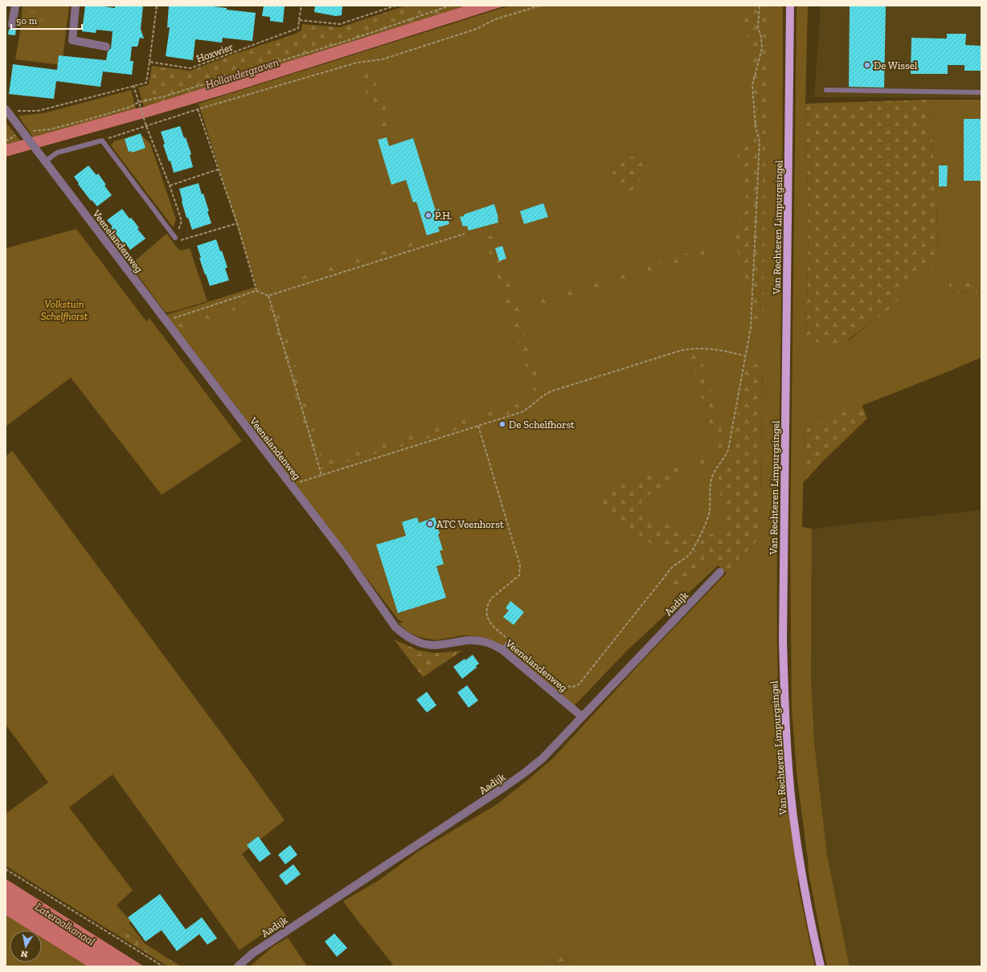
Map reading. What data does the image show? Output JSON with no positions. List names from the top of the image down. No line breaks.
{"streets":{"main road":["Van Rechteren Limpurgsingel"],"street":["Veenelandenweg","Aadijk"],"path":["Hoxwier"]},"crossings":[["Veenelandenweg","Aadijk"]],"water":["Hollandergraven","Lateraalkanaal"],"parks":["Volkstuin Schelfhorst"],"places":["De Wissel","P.H.","De Schelfhorst","ATC Veenhorst"],"scale_bar":"50 m","north":"bottom"}
